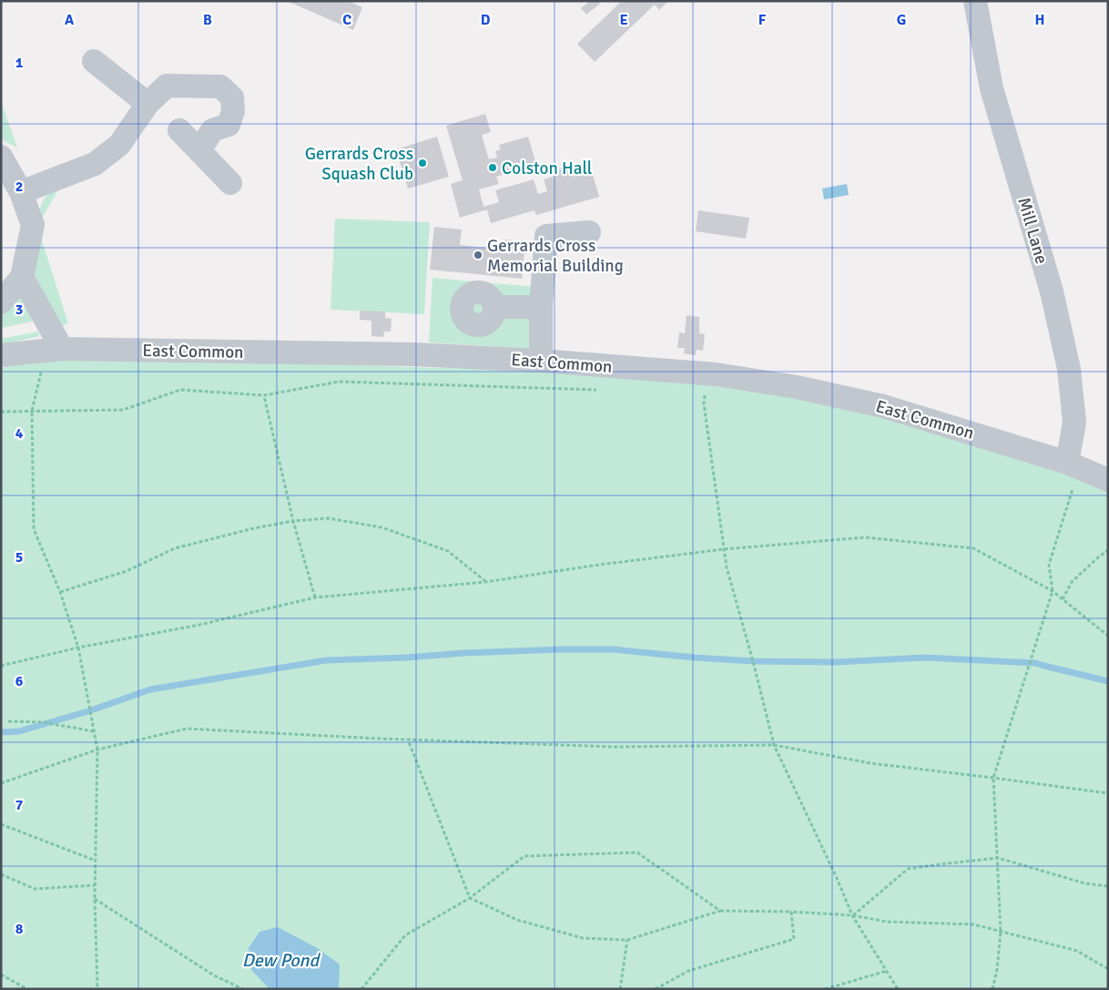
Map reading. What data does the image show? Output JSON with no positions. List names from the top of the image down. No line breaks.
{"streets":{"street":["Mill Lane","East Common"]},"crossings":[["Mill Lane","East Common"]],"water":["Dew Pond"],"places":["Gerrards Cross Squash Club","Colston Hall","Gerrards Cross Memorial Building"],"grid":{"columns":["A","B","C","D","E","F","G","H"],"rows":["1","2","3","4","5","6","7","8"]}}
